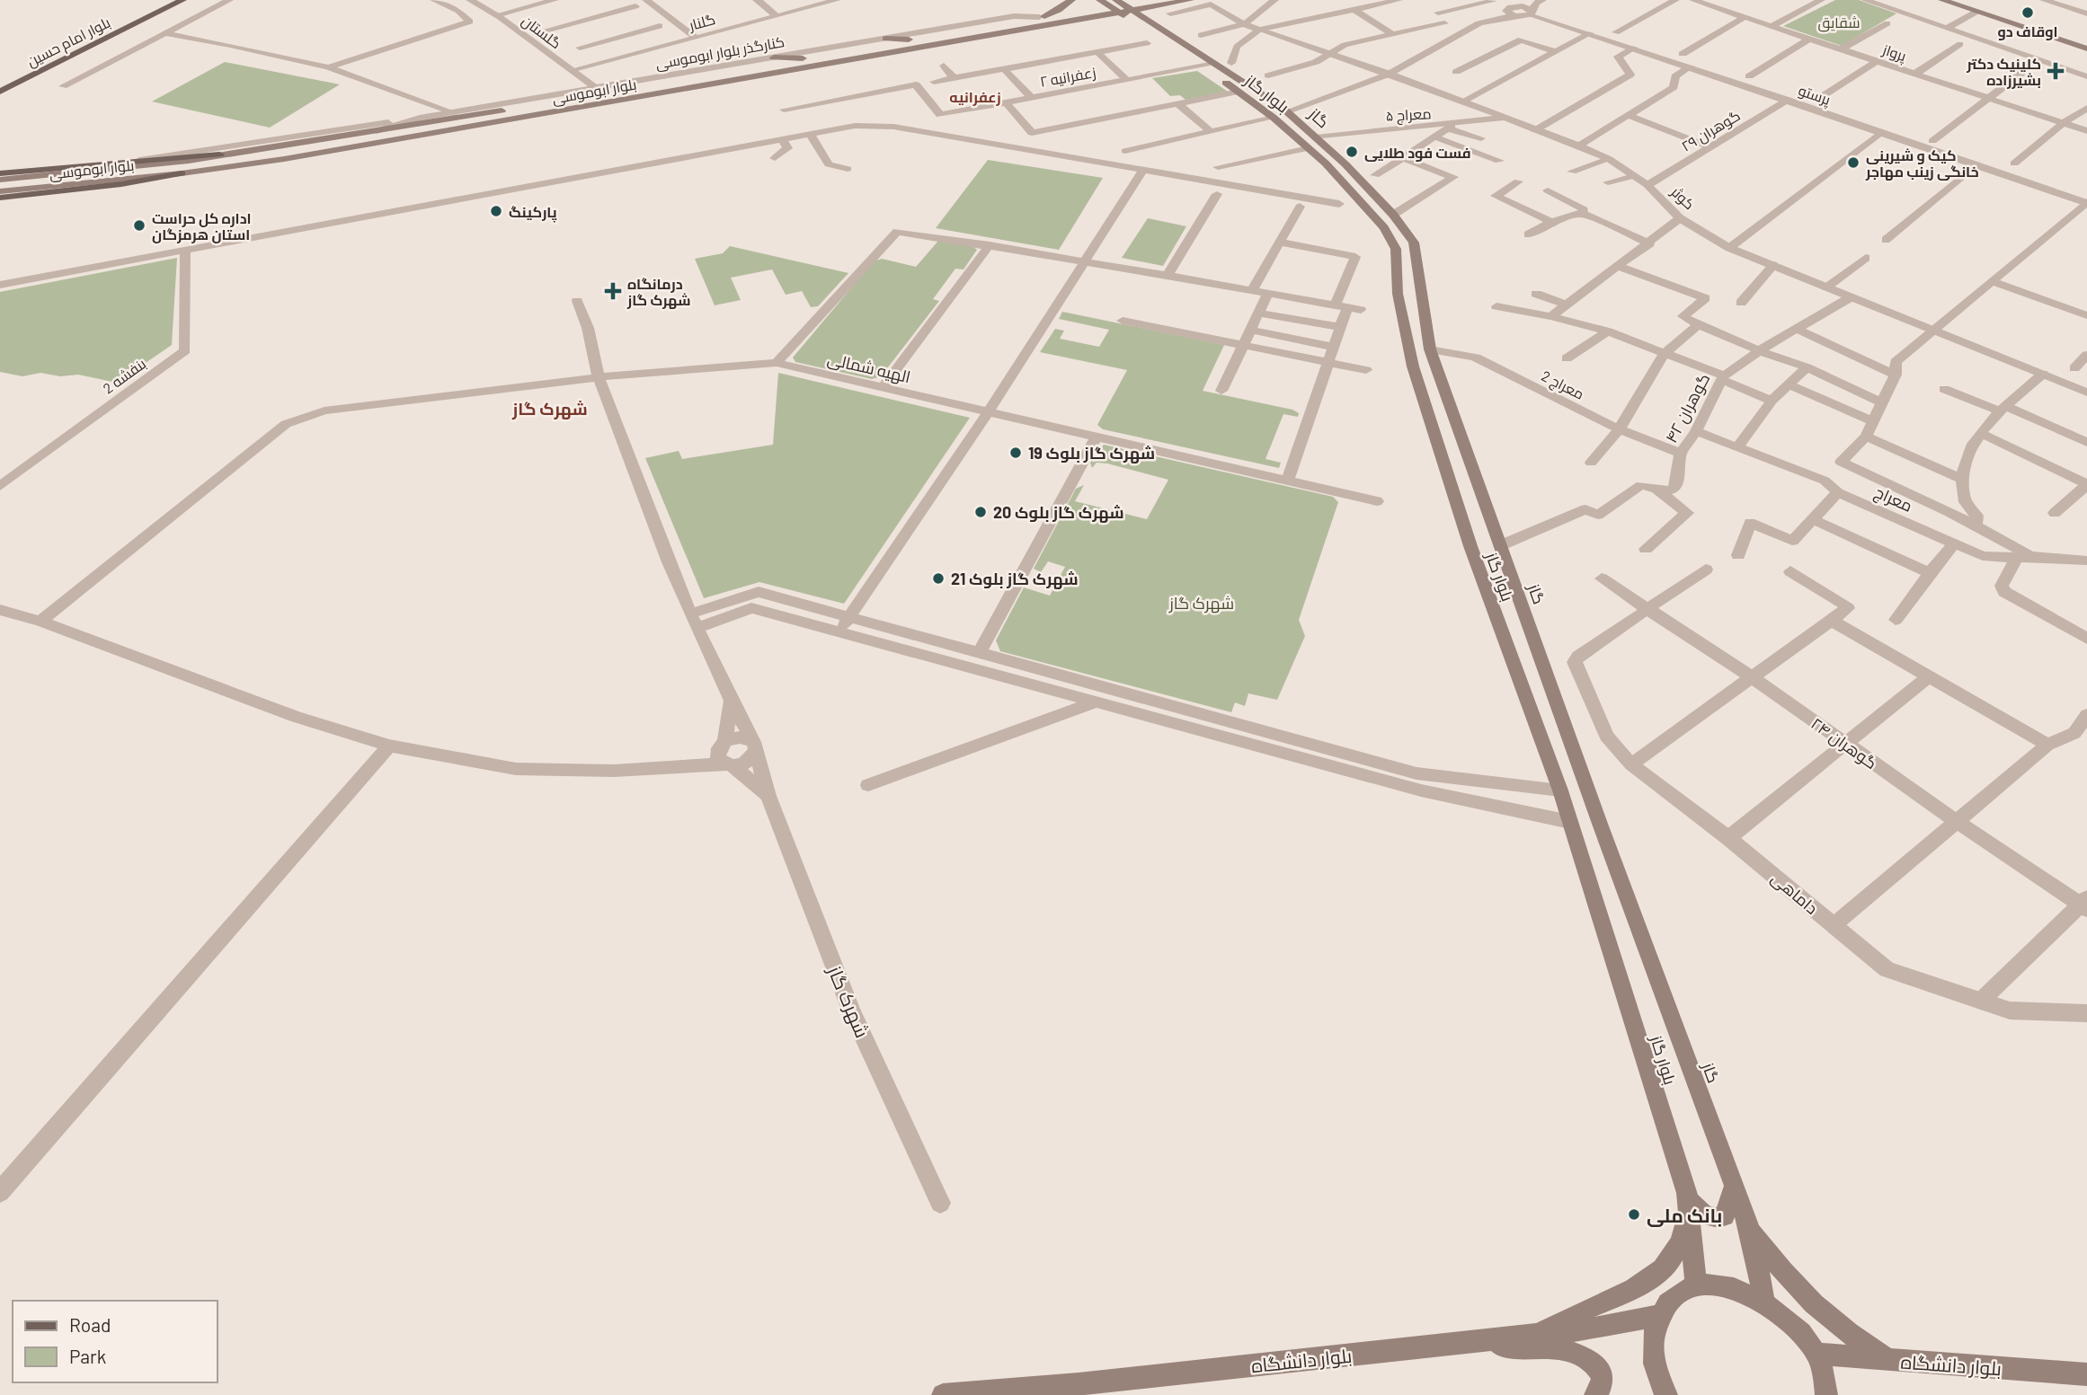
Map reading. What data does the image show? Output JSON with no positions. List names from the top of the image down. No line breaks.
{"streets":{"main road":["بلوار امام حسین","بلوار ابوموسی","بلوار گاز","گاز","بلوار دانشگاه"],"street":["گلنار","گلستان","کنارگذر بلوار ابوموسی","پرواز","زعفرانیه ۲","پرستو","معراج ۵","گوهران ۲۹","کوثر","الهیه شمالی","بنفشه 2","معراج 2","گوهران ۴۲","معراج","گوهران ۲۴","داماهی","شهرک گاز"]},"crossings":[["گلنار","گلستان"],["گلستان","کنارگذر بلوار ابوموسی"],["کنارگذر بلوار ابوموسی","بلوار ابوموسی"],["زعفرانیه ۲","بلوار گاز"],["زعفرانیه ۲","گاز"],["بلوار ابوموسی","گاز"],["بلوار گاز","معراج ۵"],["بلوار گاز","گاز"],["پرستو","گوهران ۲۹"],["معراج ۵","گاز"],["معراج ۵","کوثر"],["گاز","معراج 2"],["گاز","گوهران ۴۲"],["گوهران ۲۹","کوثر"],["کوثر","گوهران ۴۲"],["معراج 2","گوهران ۴۲"],["گوهران ۴۲","معراج"],["گوهران ۲۴","داماهی"]],"districts":["زعفرانیه","شهرک گاز"],"parks":["شقایق","شهرک گاز"],"places":{"other":["اوقاف دو","فست فود طلایی","کیک و شیرینی خانگی زینب مهاجر","پارکینگ","اداره کل حراست استان هرمزگان","شهرک گاز بلوک 19","شهرک گاز بلوک 20","شهرک گاز بلوک 21","بانک ملی"],"health":["کلینیک دکتر بشیرزاده","درمانگاه شهرک گاز"]},"legend":["Road","Park"]}
